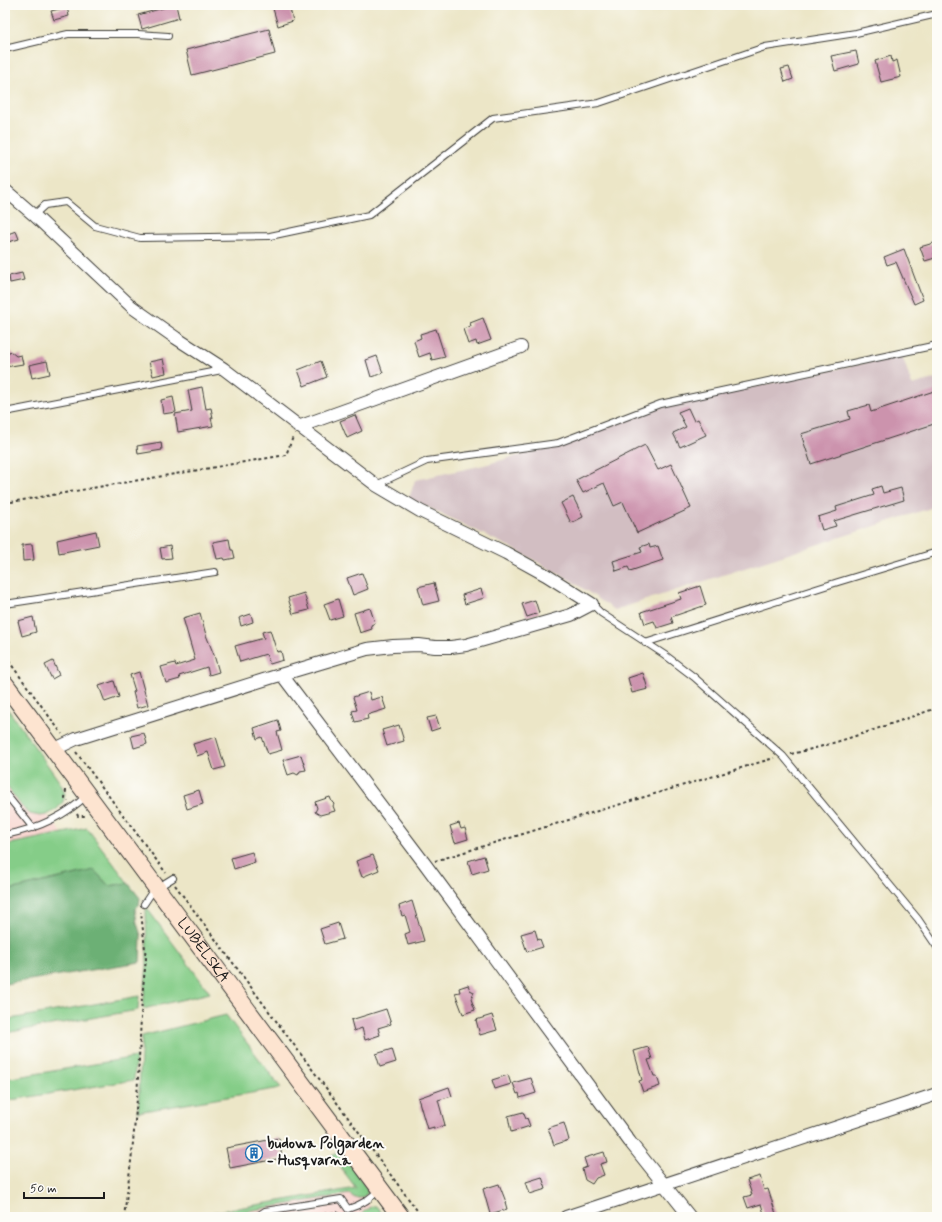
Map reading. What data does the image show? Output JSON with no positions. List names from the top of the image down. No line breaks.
{"streets":{"main road":["LUBELSKA"]},"places":{"building":["budowa Polgarden - Husqvarna"]},"scale_bar":"50 m"}
